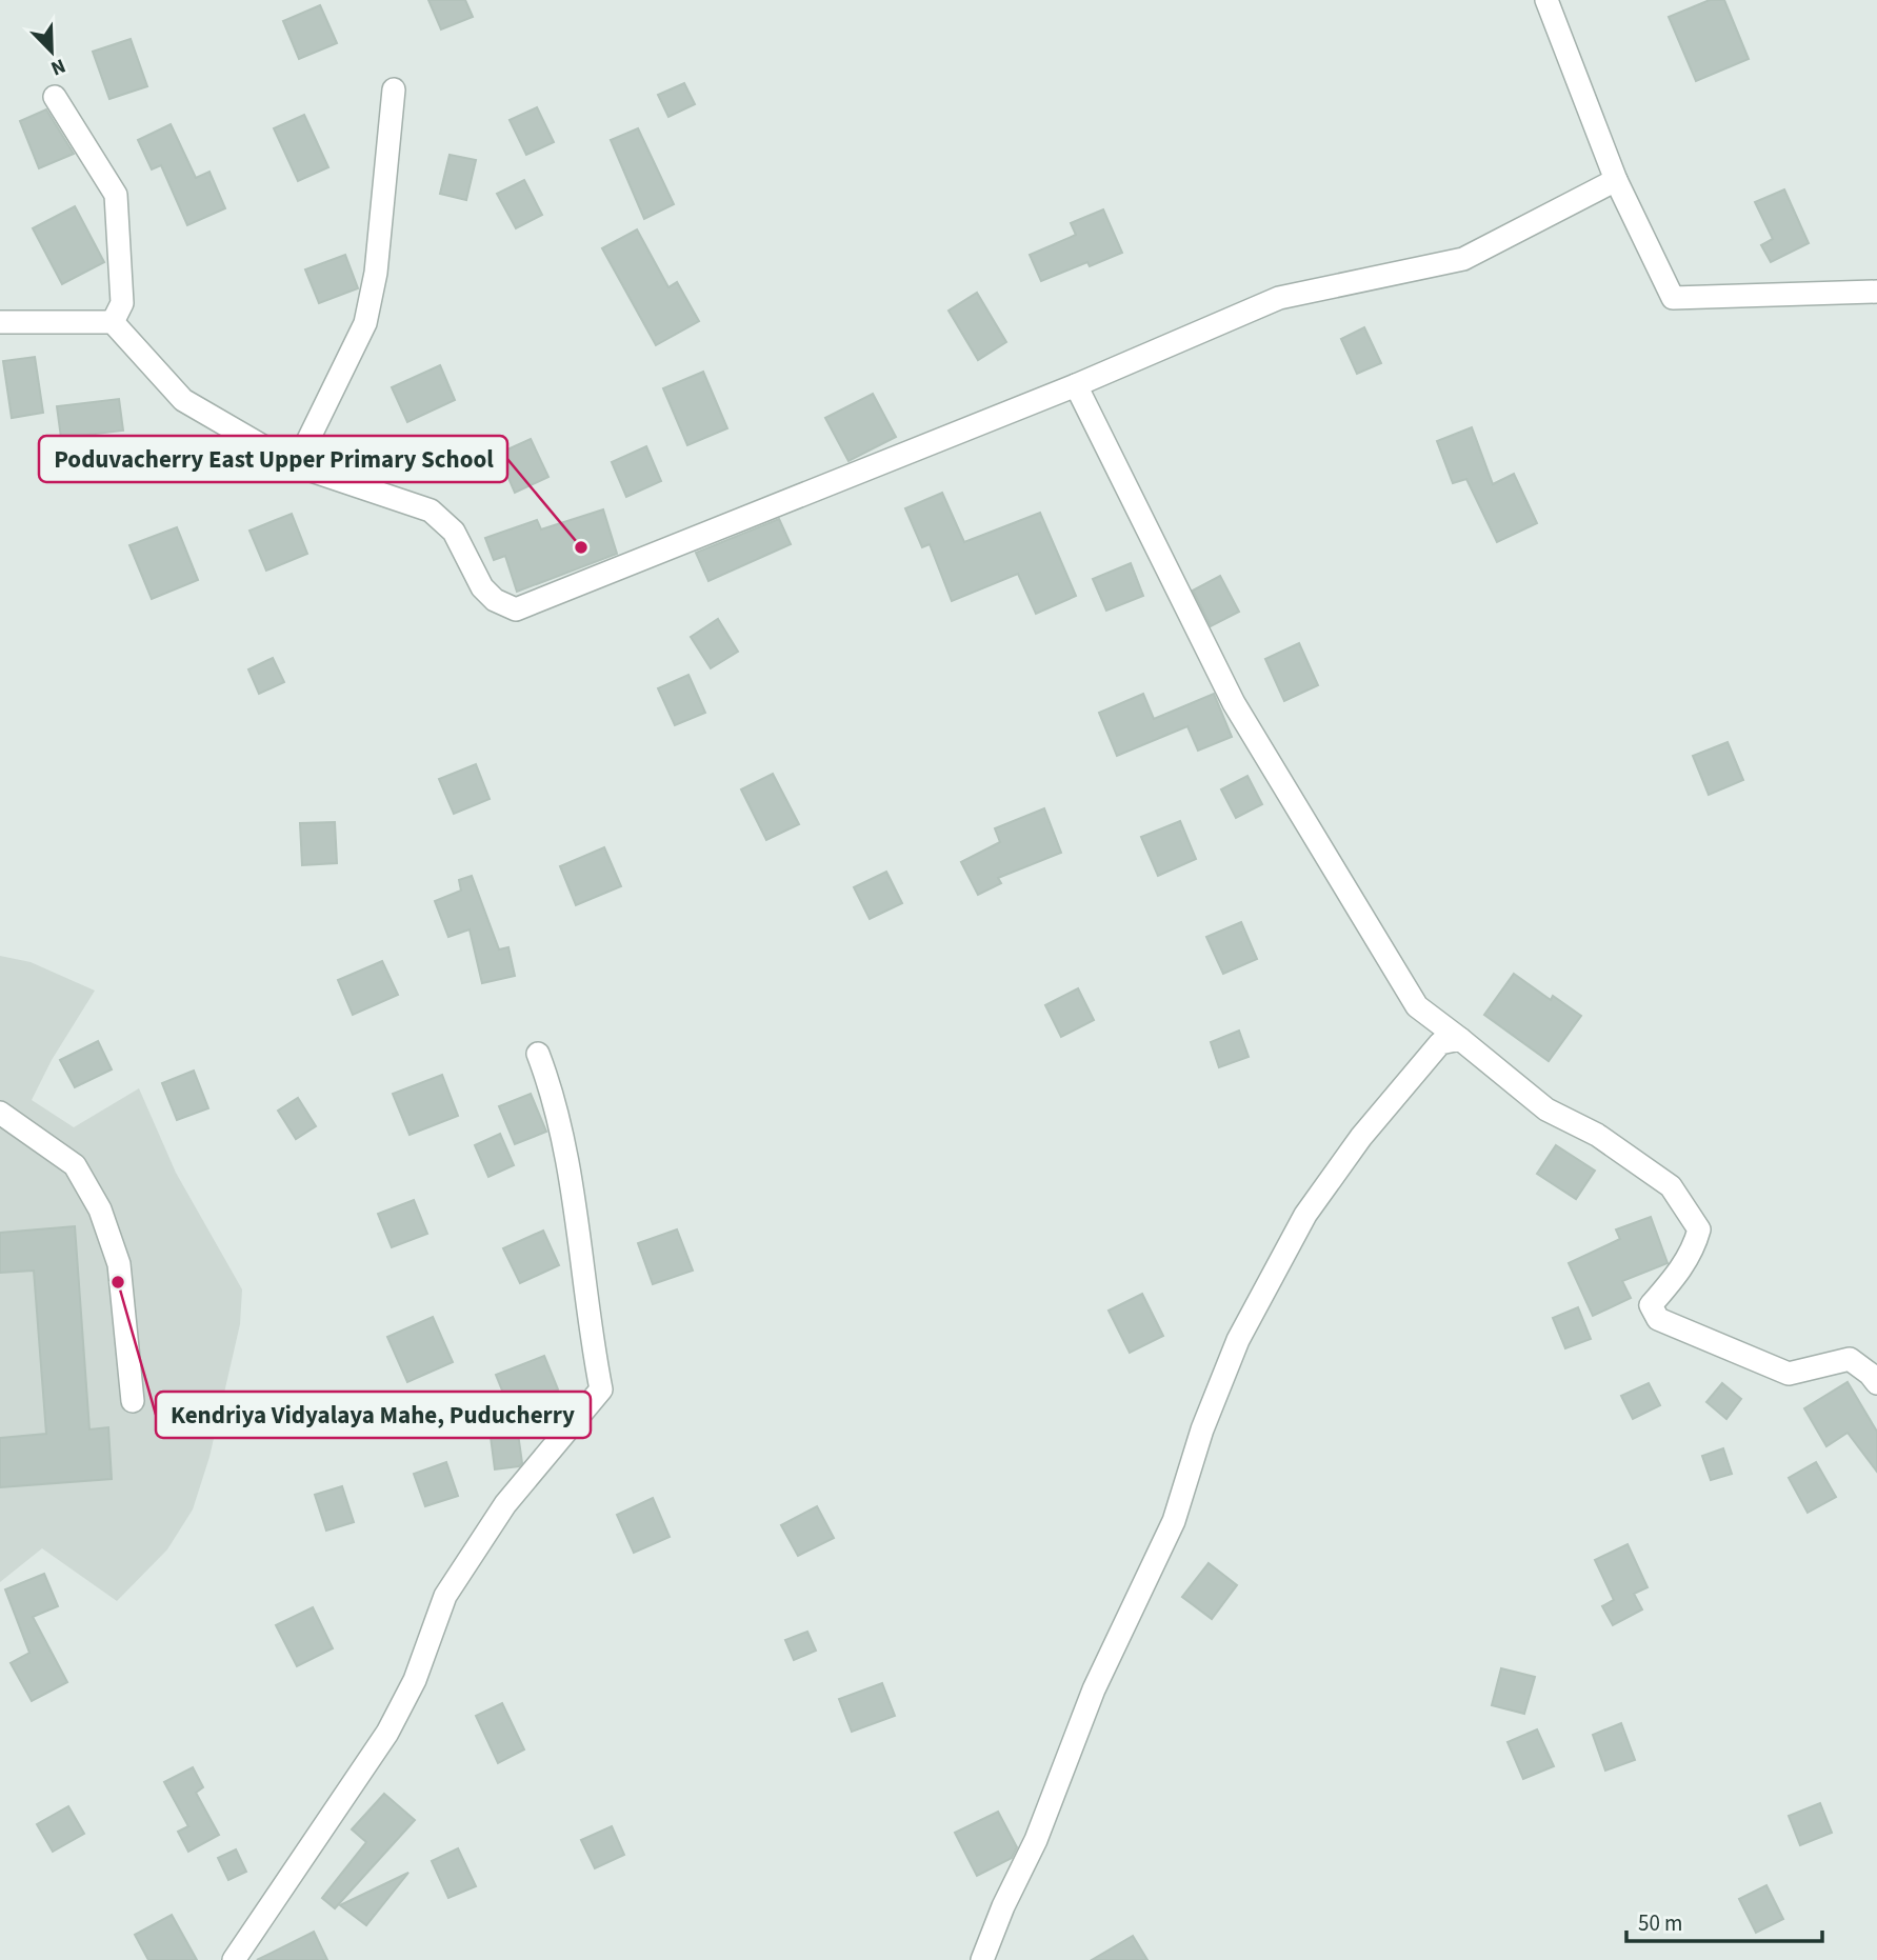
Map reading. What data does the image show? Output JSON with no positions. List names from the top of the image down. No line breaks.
{"places":["Poduvacherry East Upper Primary School","Kendriya Vidyalaya Mahe, Puducherry"],"scale_bar":"50 m","north":"bottom right"}
